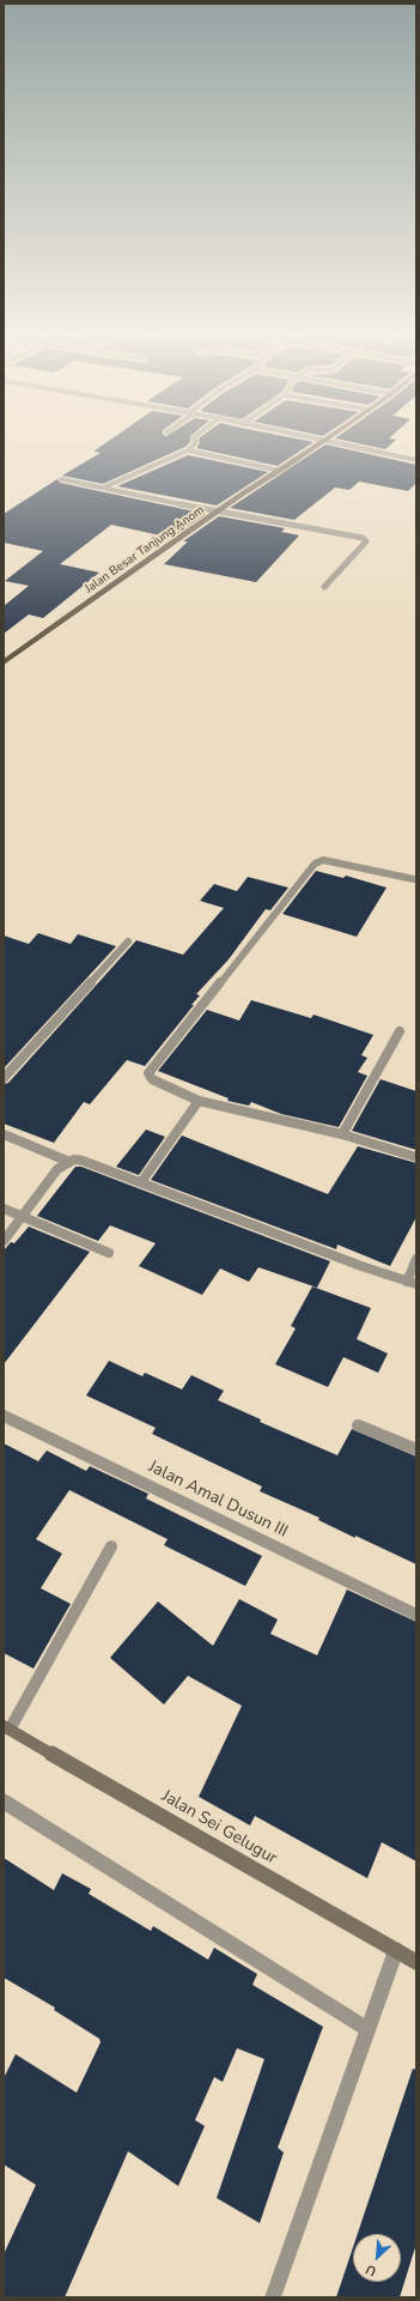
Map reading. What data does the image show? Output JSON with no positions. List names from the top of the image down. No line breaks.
{"streets":{"main road":["Jalan Besar Tanjung Anom","Jalan Sei Gelugur"],"street":["Jalan Amal Dusun III"]},"north":"bottom left"}
